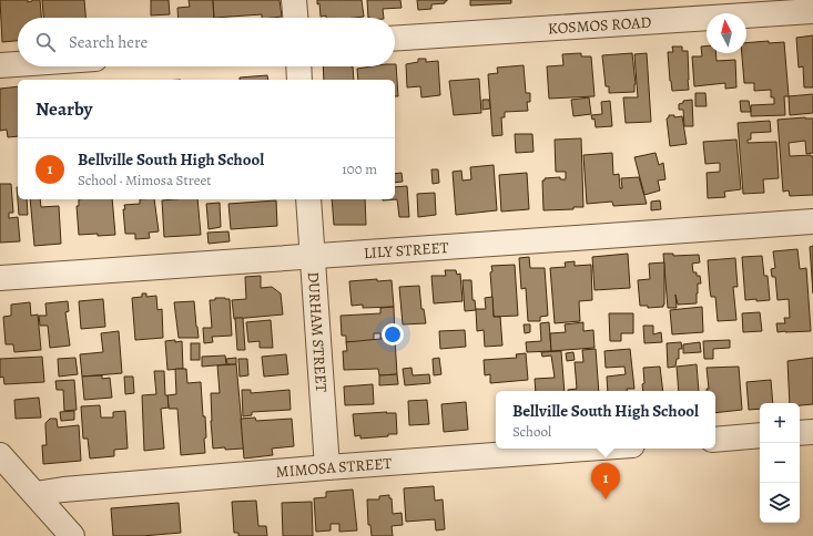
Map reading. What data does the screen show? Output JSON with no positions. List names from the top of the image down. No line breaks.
{"streets":{"street":["KOSMOS ROAD","LILY STREET","DURHAM STREET","MIMOSA STREET"]},"crossings":[["LILY STREET","DURHAM STREET"],["DURHAM STREET","MIMOSA STREET"]],"north":"top","page":{"search":"Search here","heading":"Nearby","list":[{"mark":"1","name":"Bellville South High School","note":"School · Mimosa Street","value":"100 m"}],"popup":["Bellville South High School","School"],"map_buttons":["+","−"],"pins":"1"}}
